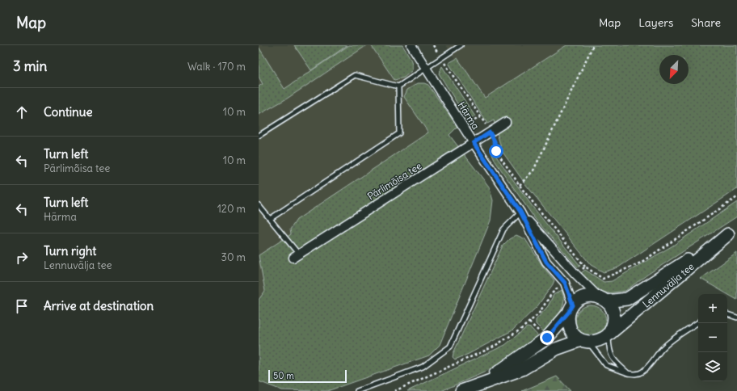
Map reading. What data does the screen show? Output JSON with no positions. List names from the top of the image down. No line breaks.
{"streets":{"main road":["Lennuvälja tee"],"street":["Härma","Pärlimõisa tee"]},"crossings":[["Härma","Pärlimõisa tee"],["Härma","Lennuvälja tee"]],"scale_bar":"50 m","north":"bottom left","page":{"header":"Map","nav":["Map","Layers","Share"],"heading":["3 min","Walk · 170 m"],"list":[["Continue","10 m"],["Turn left","Pärlimõisa tee","10 m"],["Turn left","Härma","120 m"],["Turn right","Lennuvälja tee","30 m"],"Arrive at destination"],"map_buttons":["+","−"],"scale":"50 m"}}
